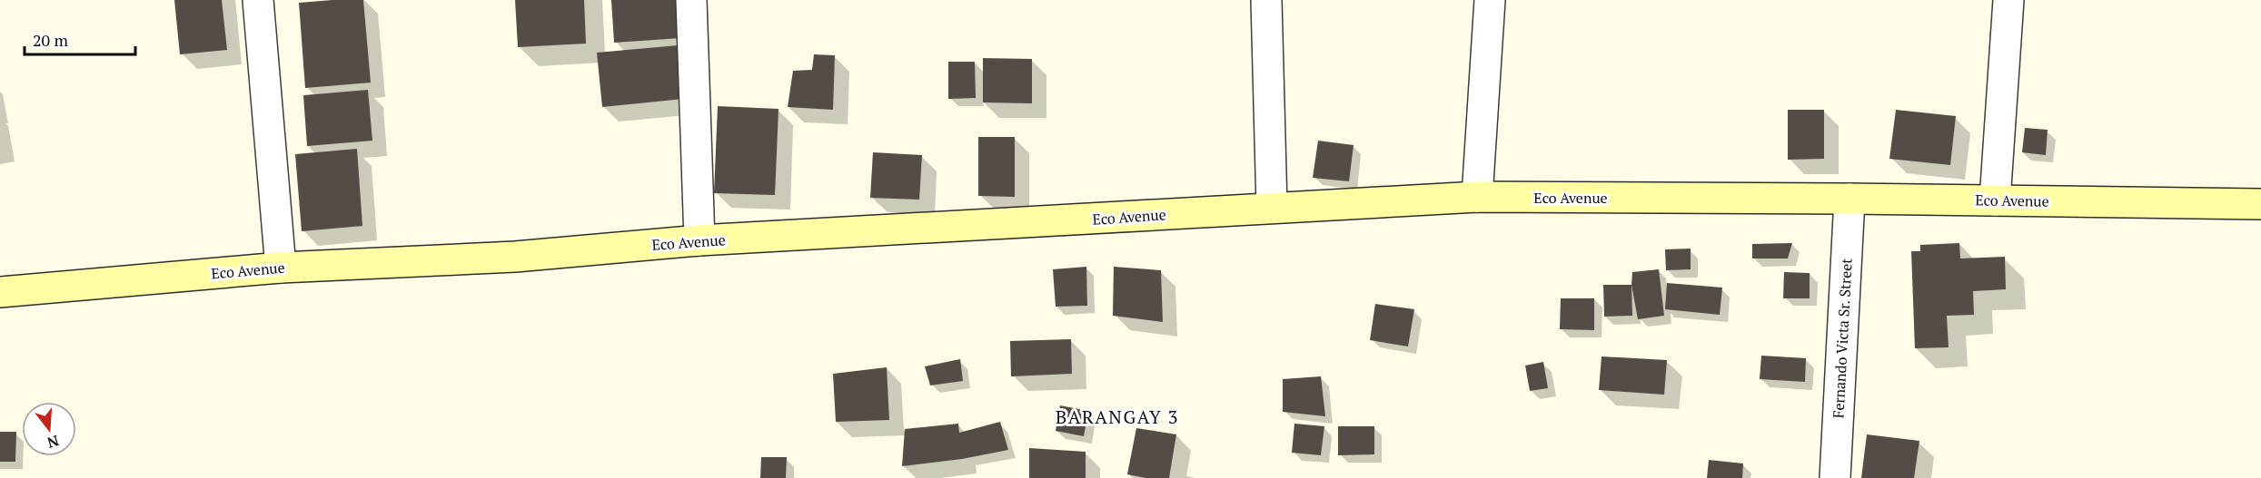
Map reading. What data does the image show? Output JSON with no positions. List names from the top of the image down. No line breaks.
{"streets":{"main road":["Eco Avenue"],"street":["Fernando Victa Sr. Street"]},"crossings":[["Eco Avenue","Fernando Victa Sr. Street"]],"districts":["BARANGAY 3"],"scale_bar":"20 m","north":"bottom"}
